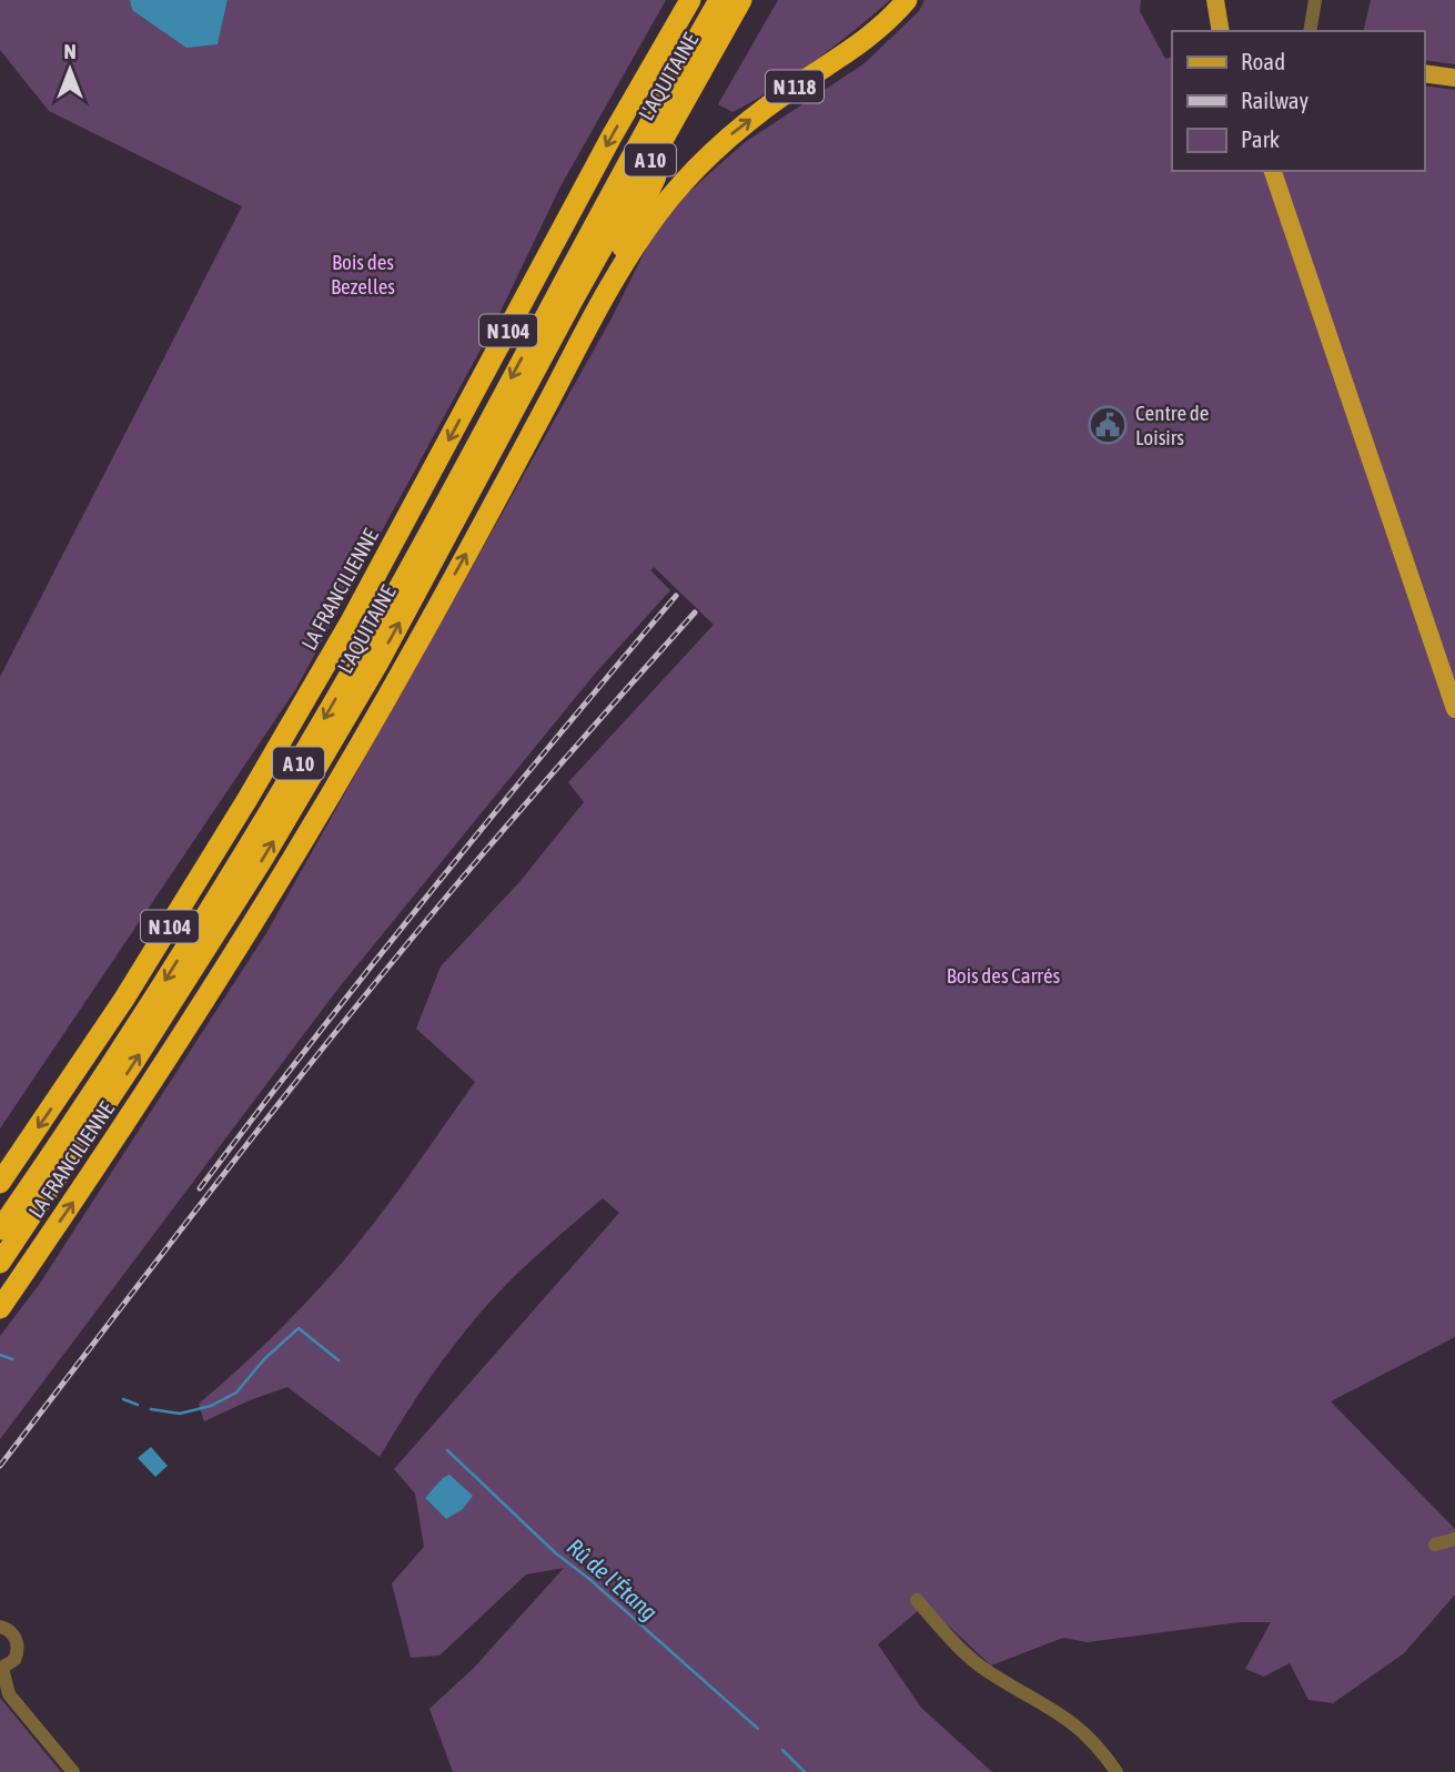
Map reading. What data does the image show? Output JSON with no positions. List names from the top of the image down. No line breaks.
{"streets":{"highway":["L'AQUITAINE","N 118","A 10","N 104","LA FRANCILIENNE"]},"crossings":[["N 118","LA FRANCILIENNE"]],"water":["Rû de l'Étang"],"parks":["Bois des Bezelles","Bois des Carrés"],"places":{"public building":["Centre de Loisirs"]},"legend":["Road","Railway","Park"],"north":"top"}
